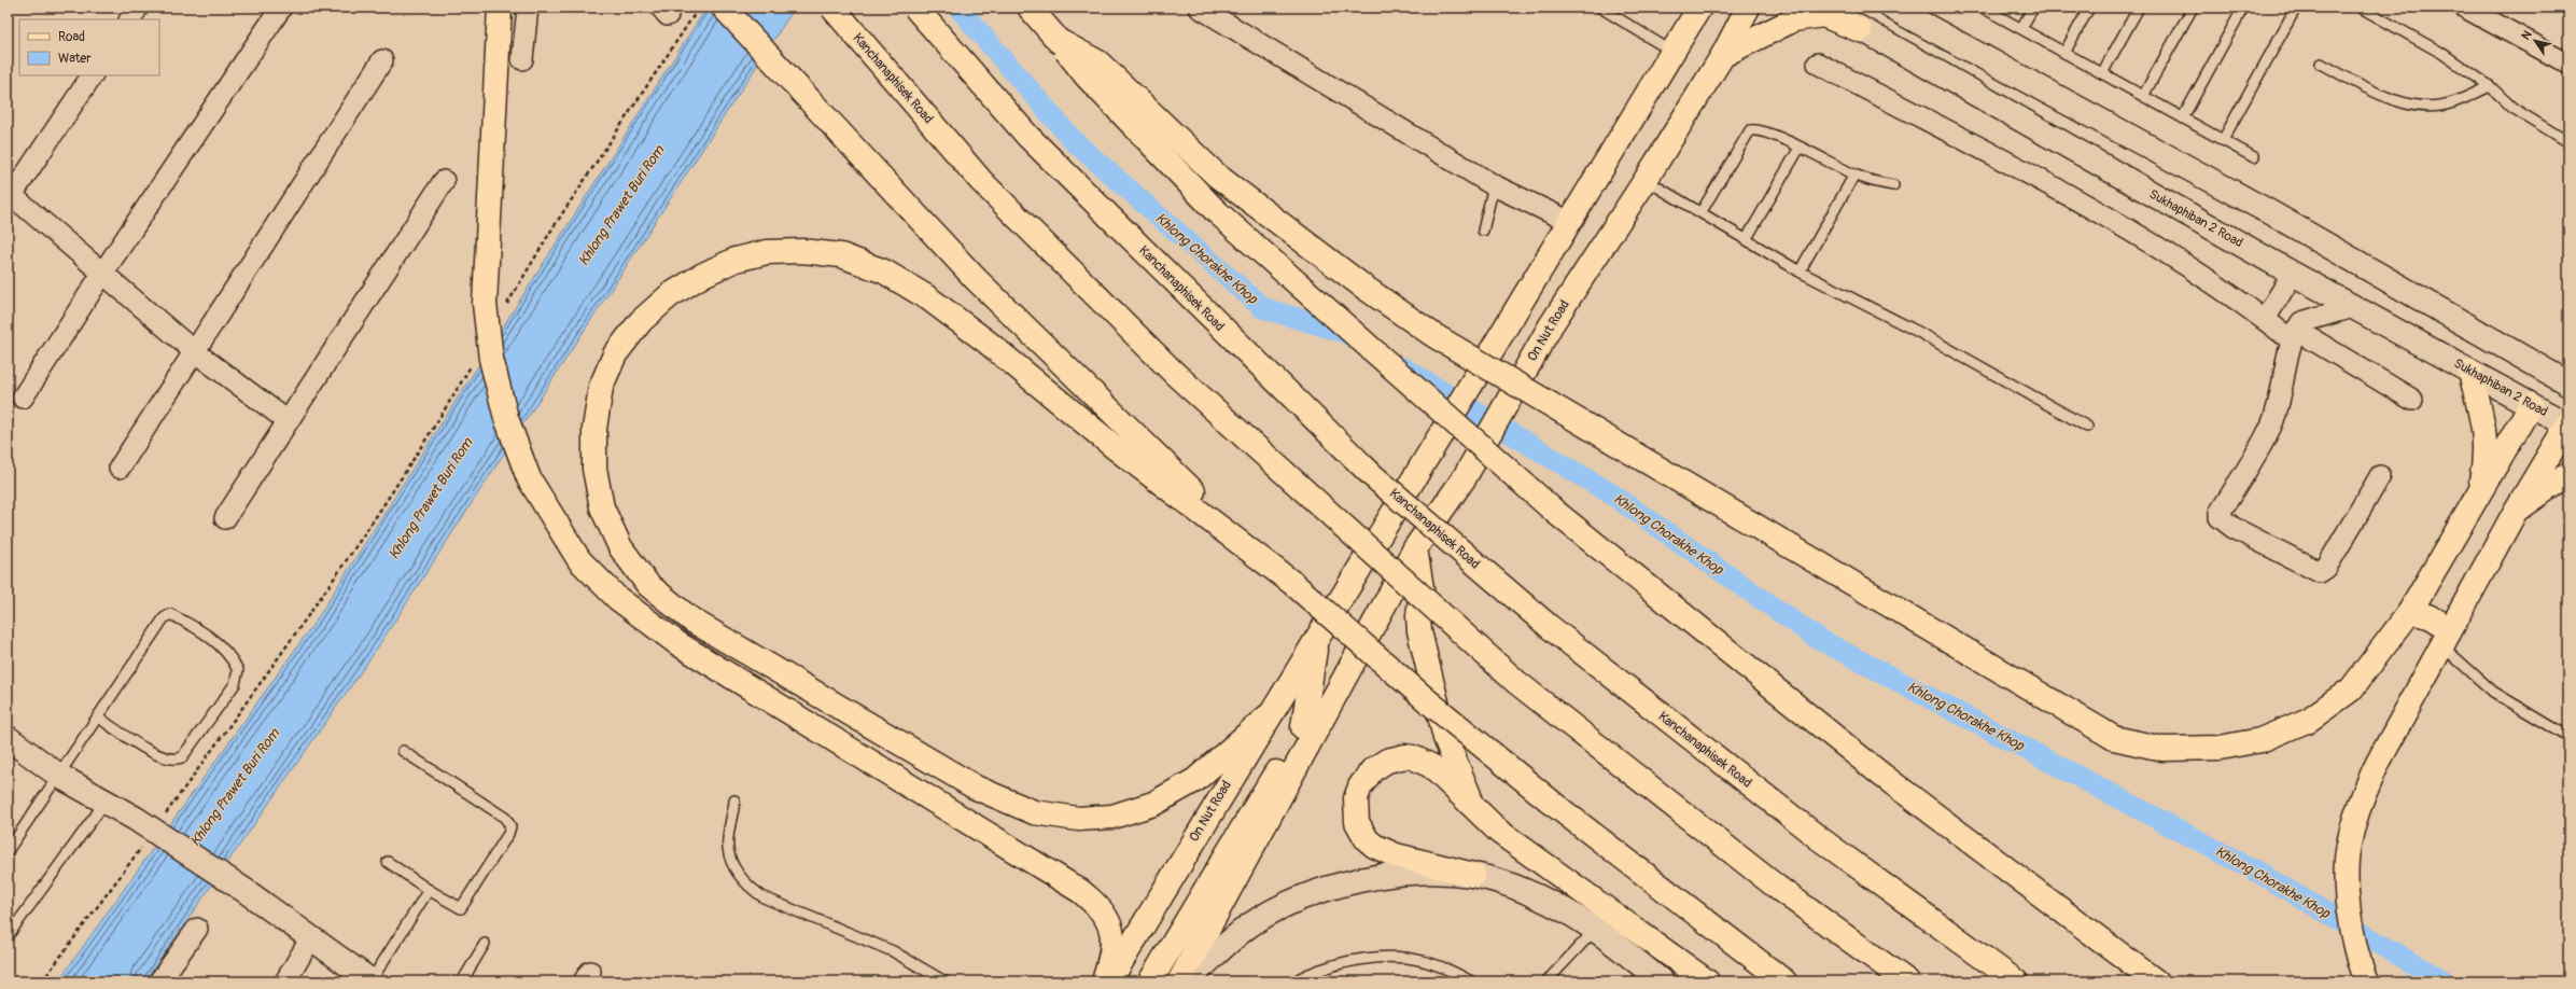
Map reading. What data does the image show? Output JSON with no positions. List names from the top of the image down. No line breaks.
{"streets":{"main road":["Kanchanaphisek Road","On Nut Road"],"street":["Sukhaphiban 2 Road"]},"water":["Khlong Prawet Buri Rom","Khlong Chorakhe Khop"],"legend":["Road","Water"],"north":"top left"}
